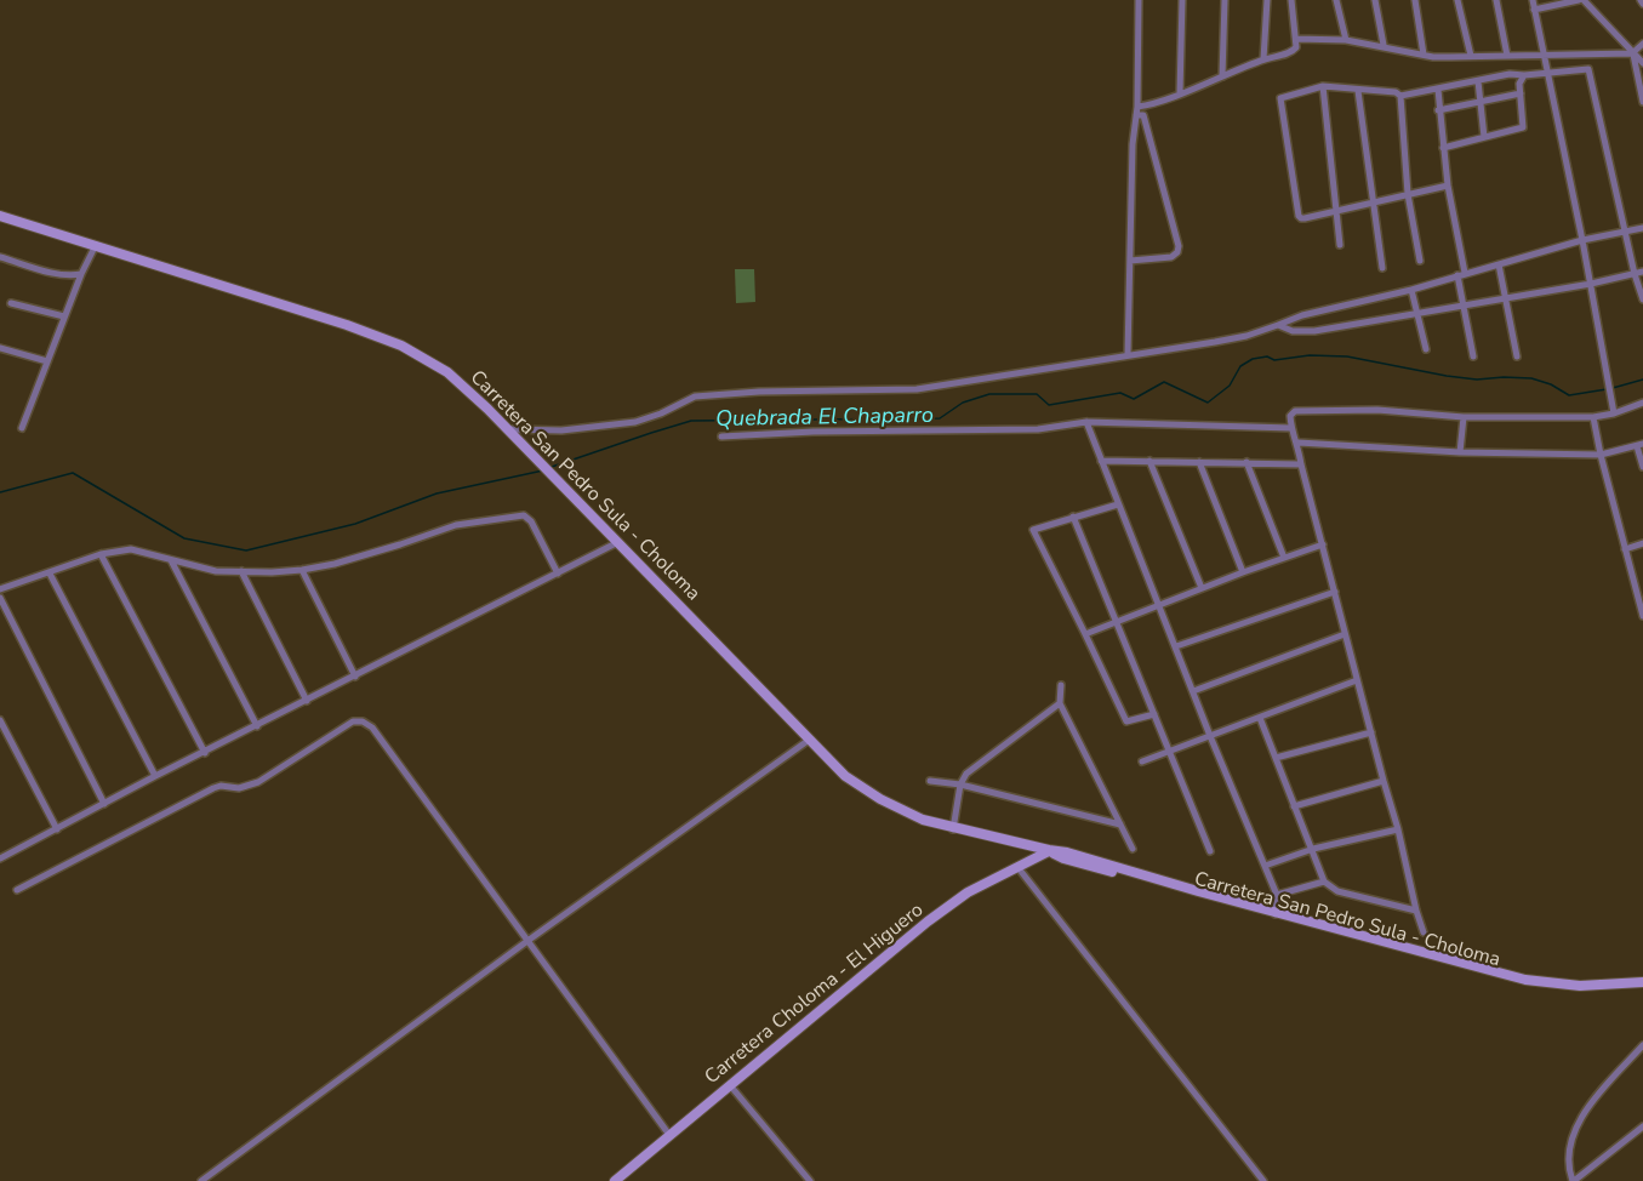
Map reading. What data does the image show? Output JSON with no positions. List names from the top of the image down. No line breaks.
{"streets":{"main road":["Carretera San Pedro Sula - Choloma","Carretera Choloma - El Higuero"]},"crossings":[["Carretera San Pedro Sula - Choloma","Carretera Choloma - El Higuero"]],"water":["Quebrada El Chaparro"]}
